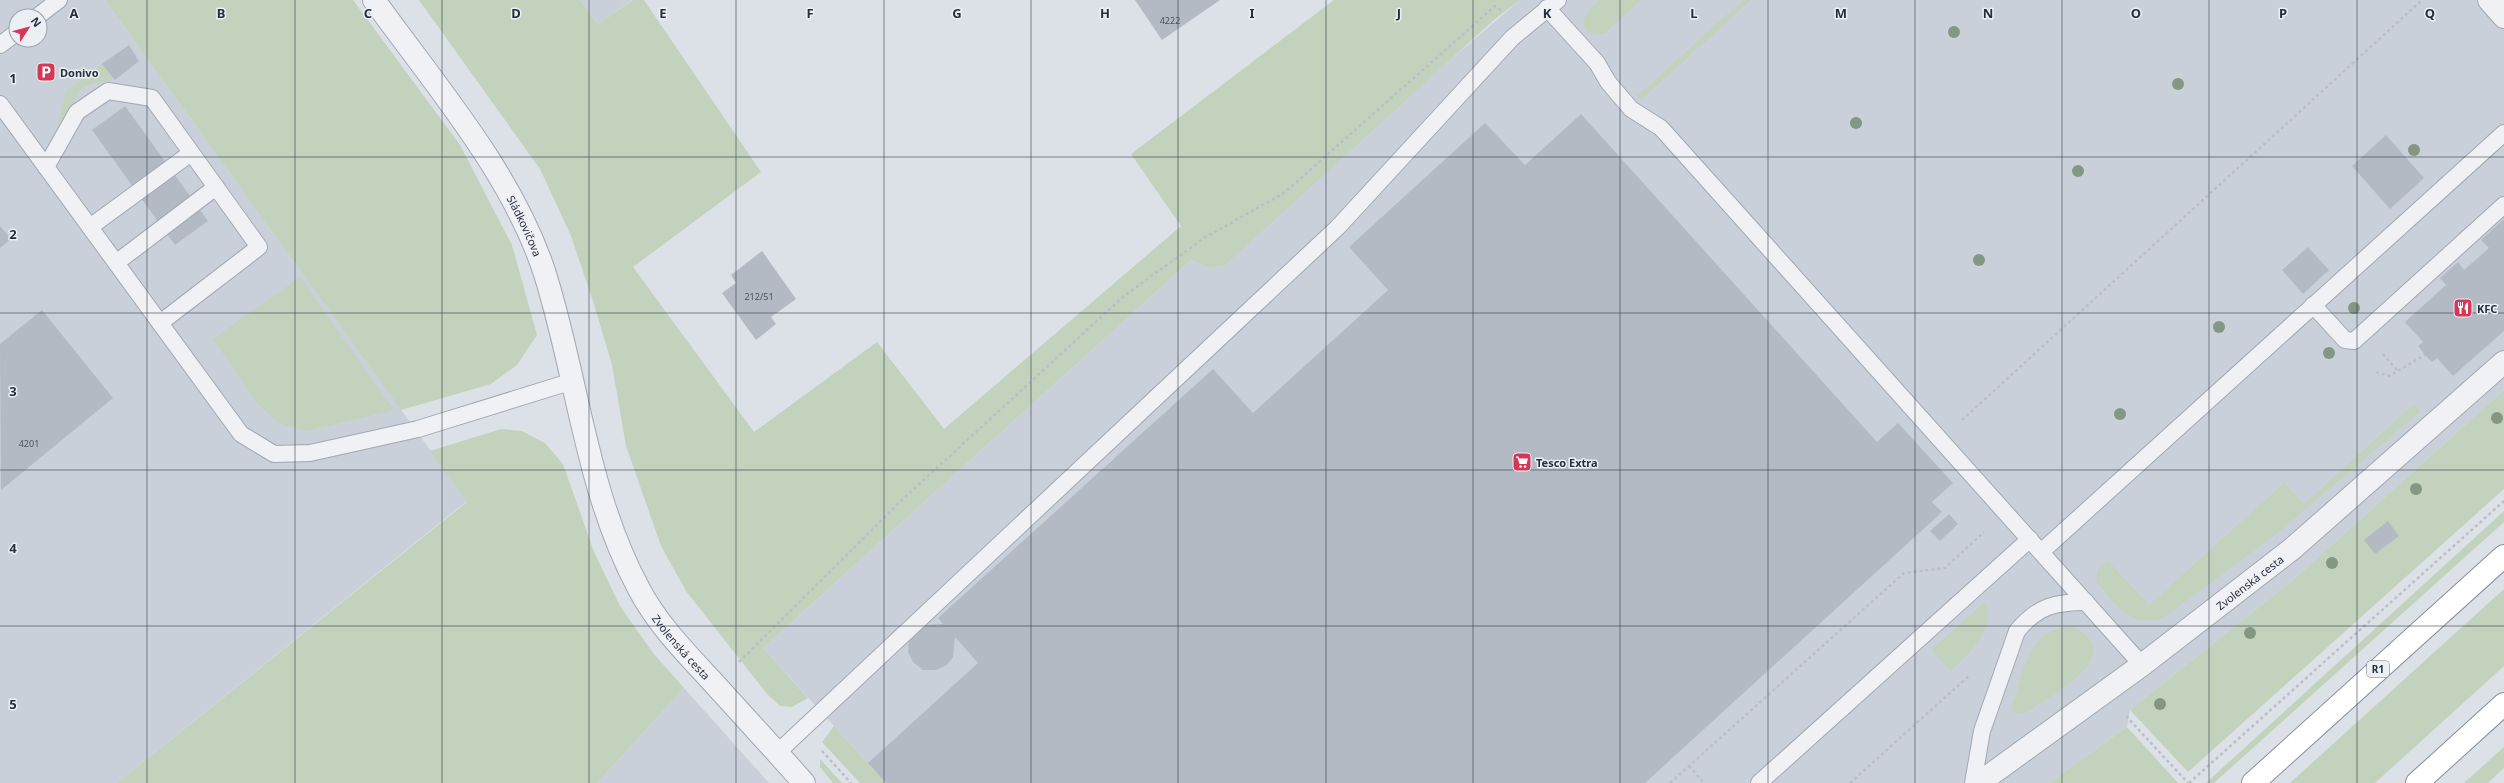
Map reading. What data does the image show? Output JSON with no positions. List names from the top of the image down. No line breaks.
{"streets":{"highway":["R1"],"street":["Sládkovičova","Zvolenská cesta"]},"crossings":[["Sládkovičova","Zvolenská cesta"]],"places":{"parking":["Donivo"],"restaurant":["KFC"],"supermarket":["Tesco Extra"]},"house_numbers":["4222","212/51","4201"],"north":"top right","grid":{"columns":["A","B","C","D","E","F","G","H","I","J","K","L","M","N","O","P","Q"],"rows":["1","2","3","4","5"]}}
